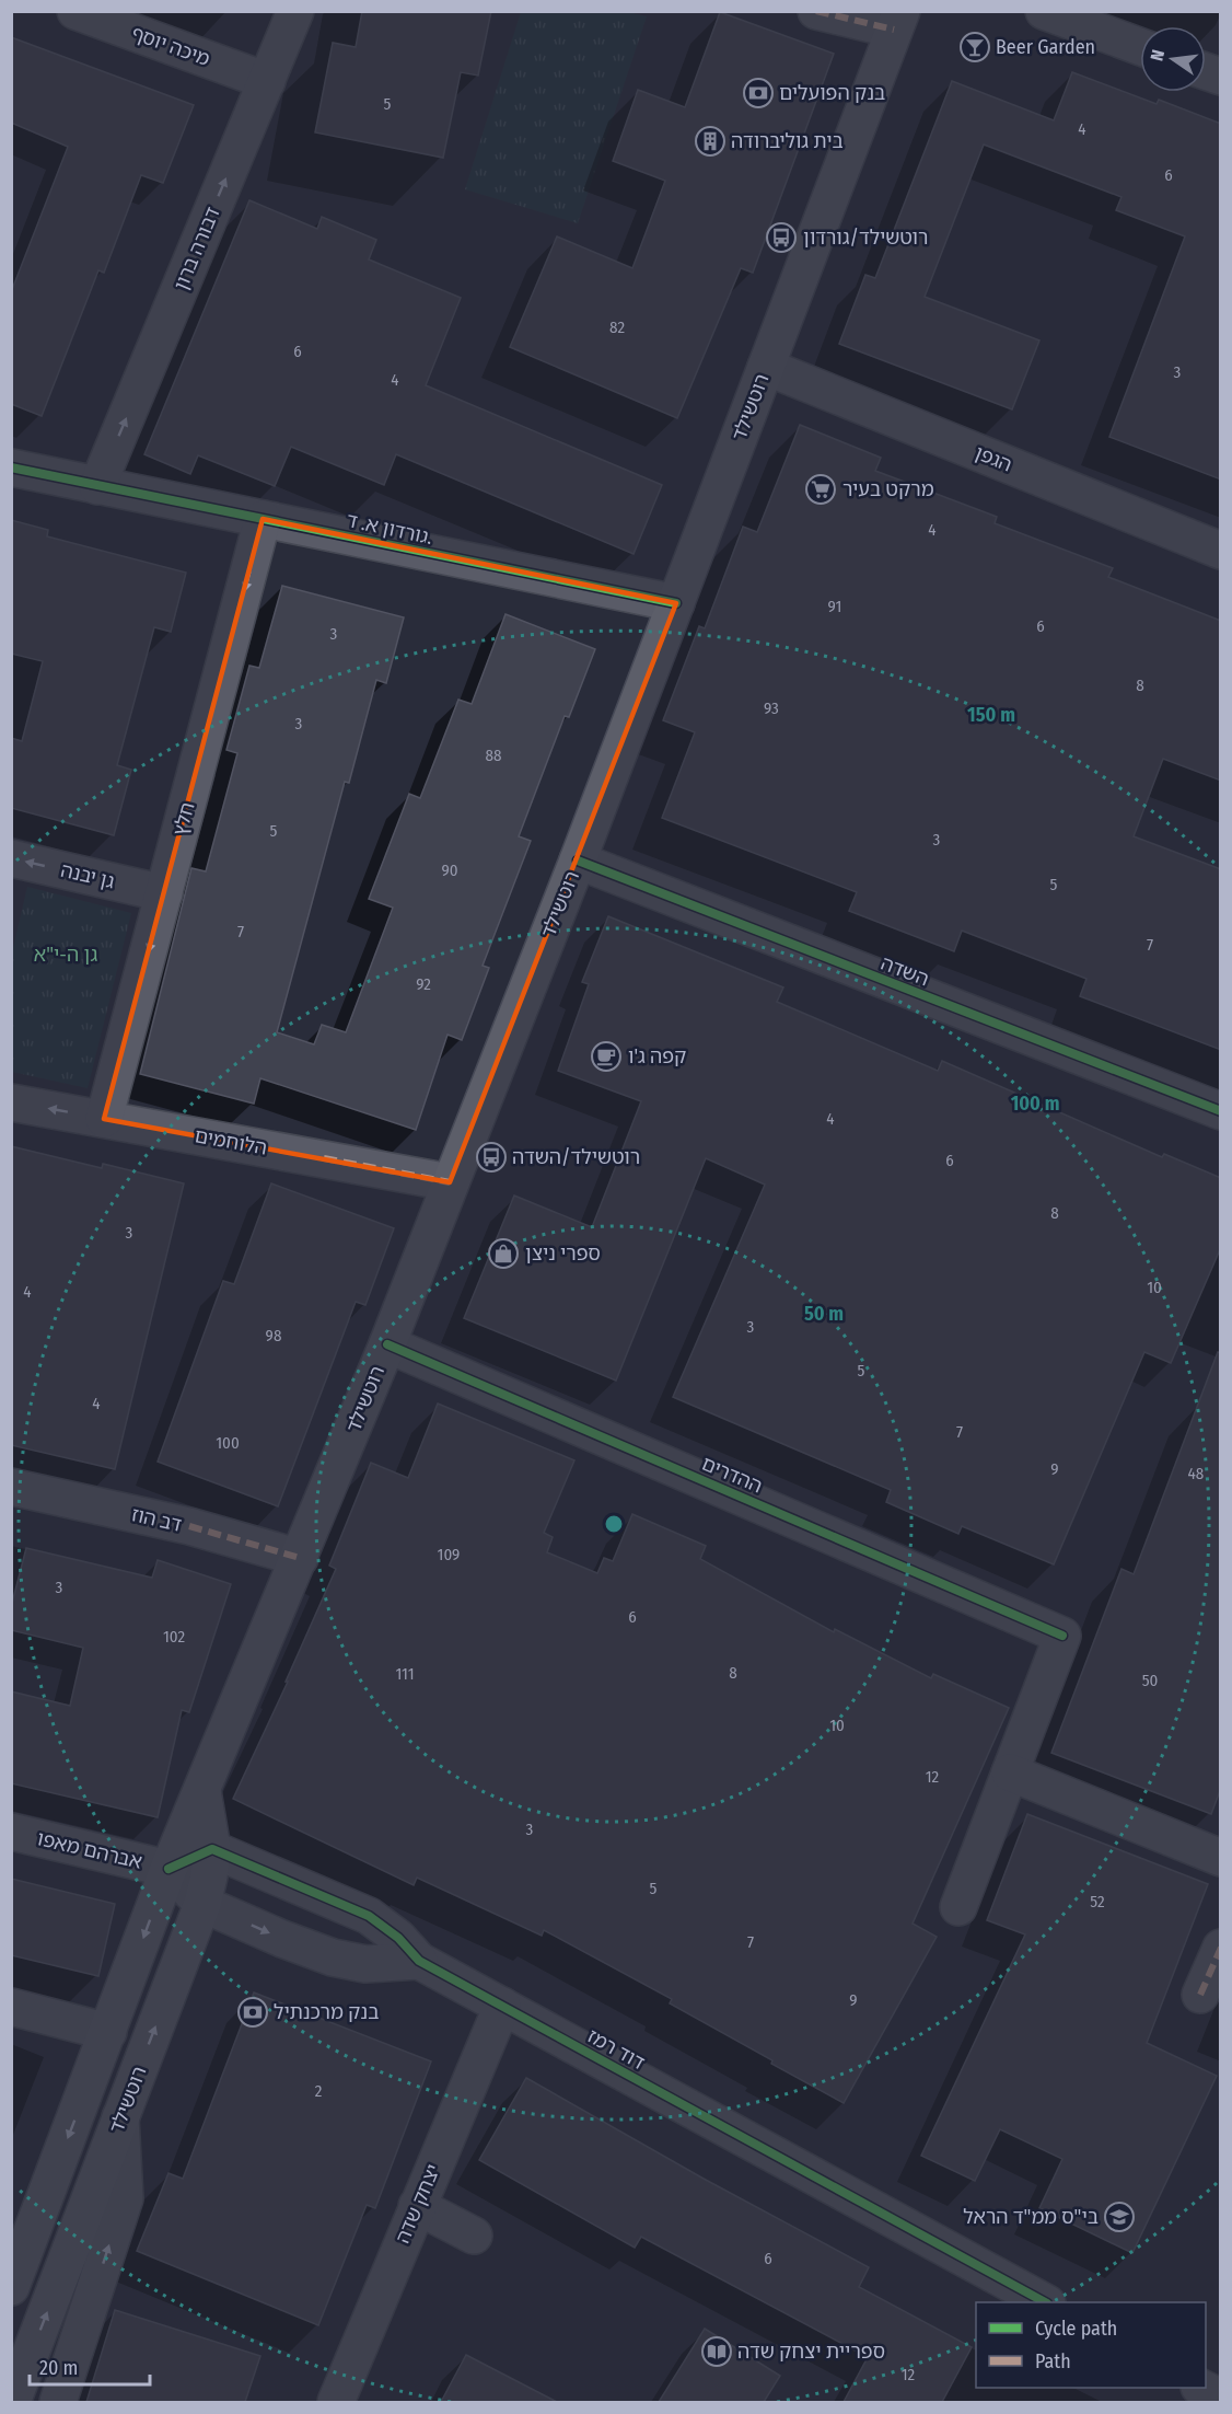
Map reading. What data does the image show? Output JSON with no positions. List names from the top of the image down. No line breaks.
{"streets":{"main road":["רוטשילד"],"street":["מיכה יוסף","דבורה ברון","הגפן","גורדון א. ד.","חלץ","גן יבנה","השדה","הלוחמים","ההדרים","דב הוז","אברהם מאפו","דוד רמז","יצחק שדה"]},"crossings":[["מיכה יוסף","דבורה ברון"],["דבורה ברון","גורדון א. ד."],["רוטשילד","הגפן"],["רוטשילד","גורדון א. ד."],["רוטשילד","השדה"],["רוטשילד","הלוחמים"],["רוטשילד","ההדרים"],["רוטשילד","דב הוז"],["רוטשילד","אברהם מאפו"],["רוטשילד","דוד רמז"],["גורדון א. ד.","חלץ"],["חלץ","גן יבנה"],["חלץ","הלוחמים"],["דוד רמז","יצחק שדה"]],"one_way":["דבורה ברון","חלץ","גן יבנה"],"parks":["גן ה-י\"א"],"places":{"bar":["Beer Garden"],"bank":["בנק הפועלים","בנק מרכנתיל"],"building":["בית גוליברודה"],"bus stop":["רוטשילד/גורדון","רוטשילד/השדה"],"supermarket":["מרקט בעיר"],"cafe":["קפה ג'ו"],"shop":["ספרי ניצן"],"school or university":["בי\"ס ממ\"ד הראל"],"library":["ספריית יצחק שדה"]},"house_numbers":["5","4","6","82","6","3","4","4","91","6","3","8","93","3","88","5","3","90","5","7","7","92","4","6","8","3","10","4","3","98","5","4","7","100","9","48","109","3","6","102","8","111","50","10","12","3","5","52","7","9","2","6","12"],"legend":["Cycle path","Path"],"scale_bar":"20 m","north":"left","rings":["150 m","100 m","50 m"]}
